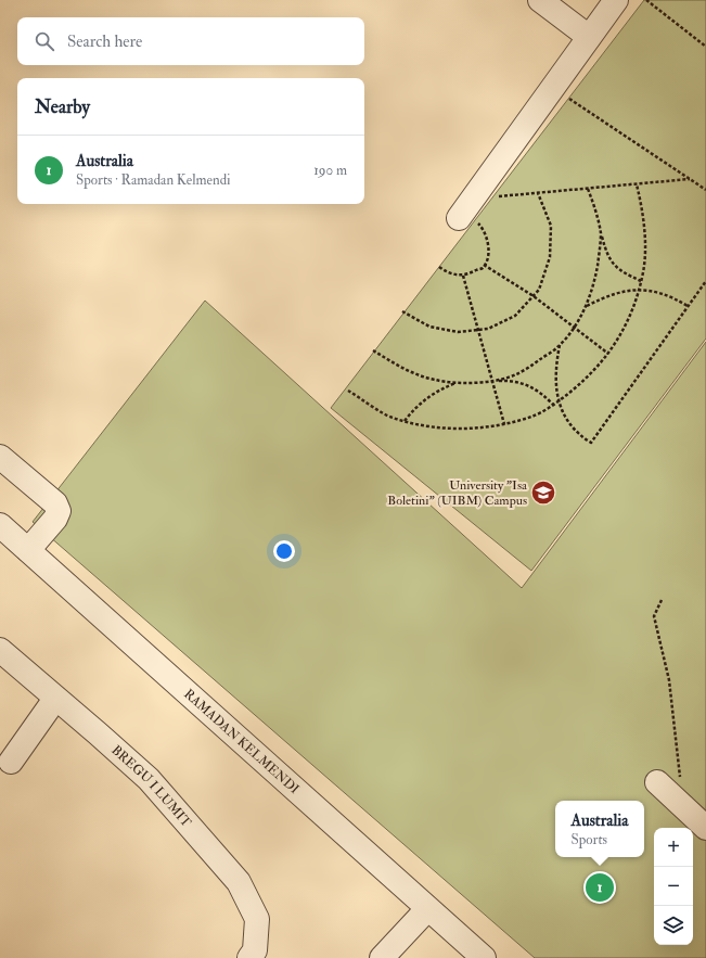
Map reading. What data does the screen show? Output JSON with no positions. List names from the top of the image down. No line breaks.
{"streets":{"street":["RAMADAN KELMENDI","BREGU I LUMIT"]},"places":{"school or university":["University \"Isa Boletini\" (UIBM) Campus"]},"page":{"search":"Search here","heading":"Nearby","list":[{"mark":"1","name":"Australia","note":"Sports · Ramadan Kelmendi","value":"190 m"}],"popup":["Australia","Sports"],"map_buttons":["+","−"],"pins":"1"}}
